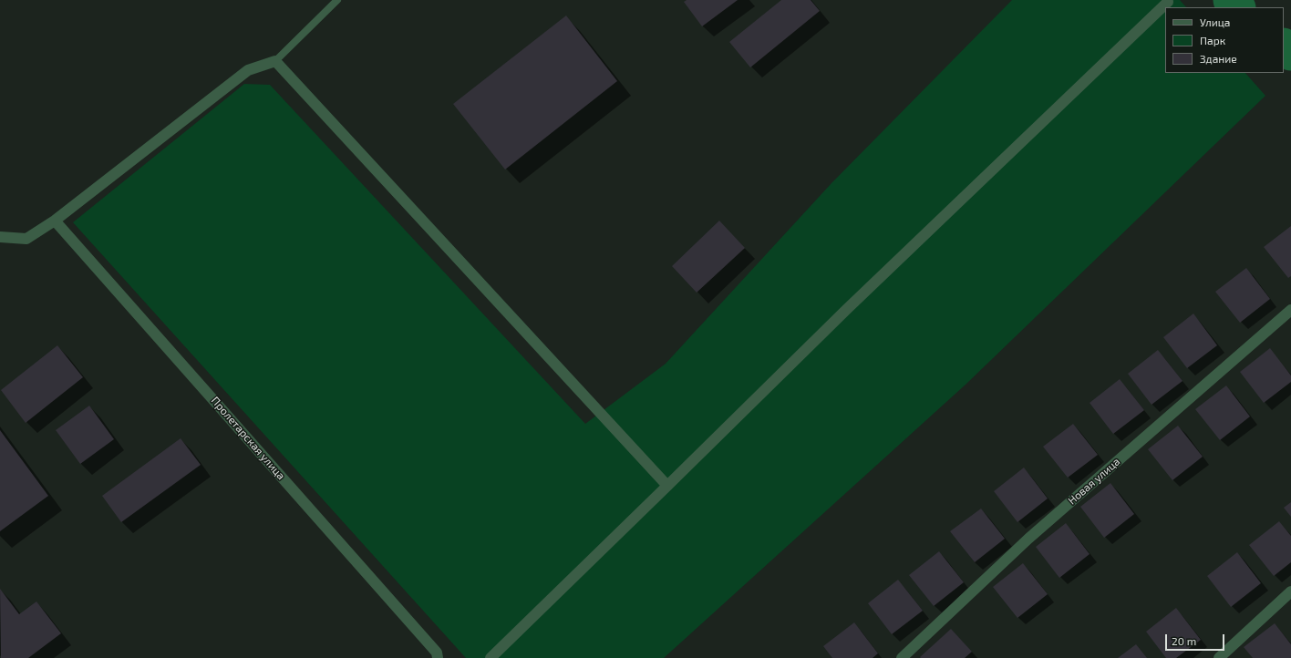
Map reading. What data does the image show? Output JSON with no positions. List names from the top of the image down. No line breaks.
{"streets":{"street":["Пролетарская улица","Новая улица"]},"legend":["Улица","Парк","Здание"],"scale_bar":"20 m"}
